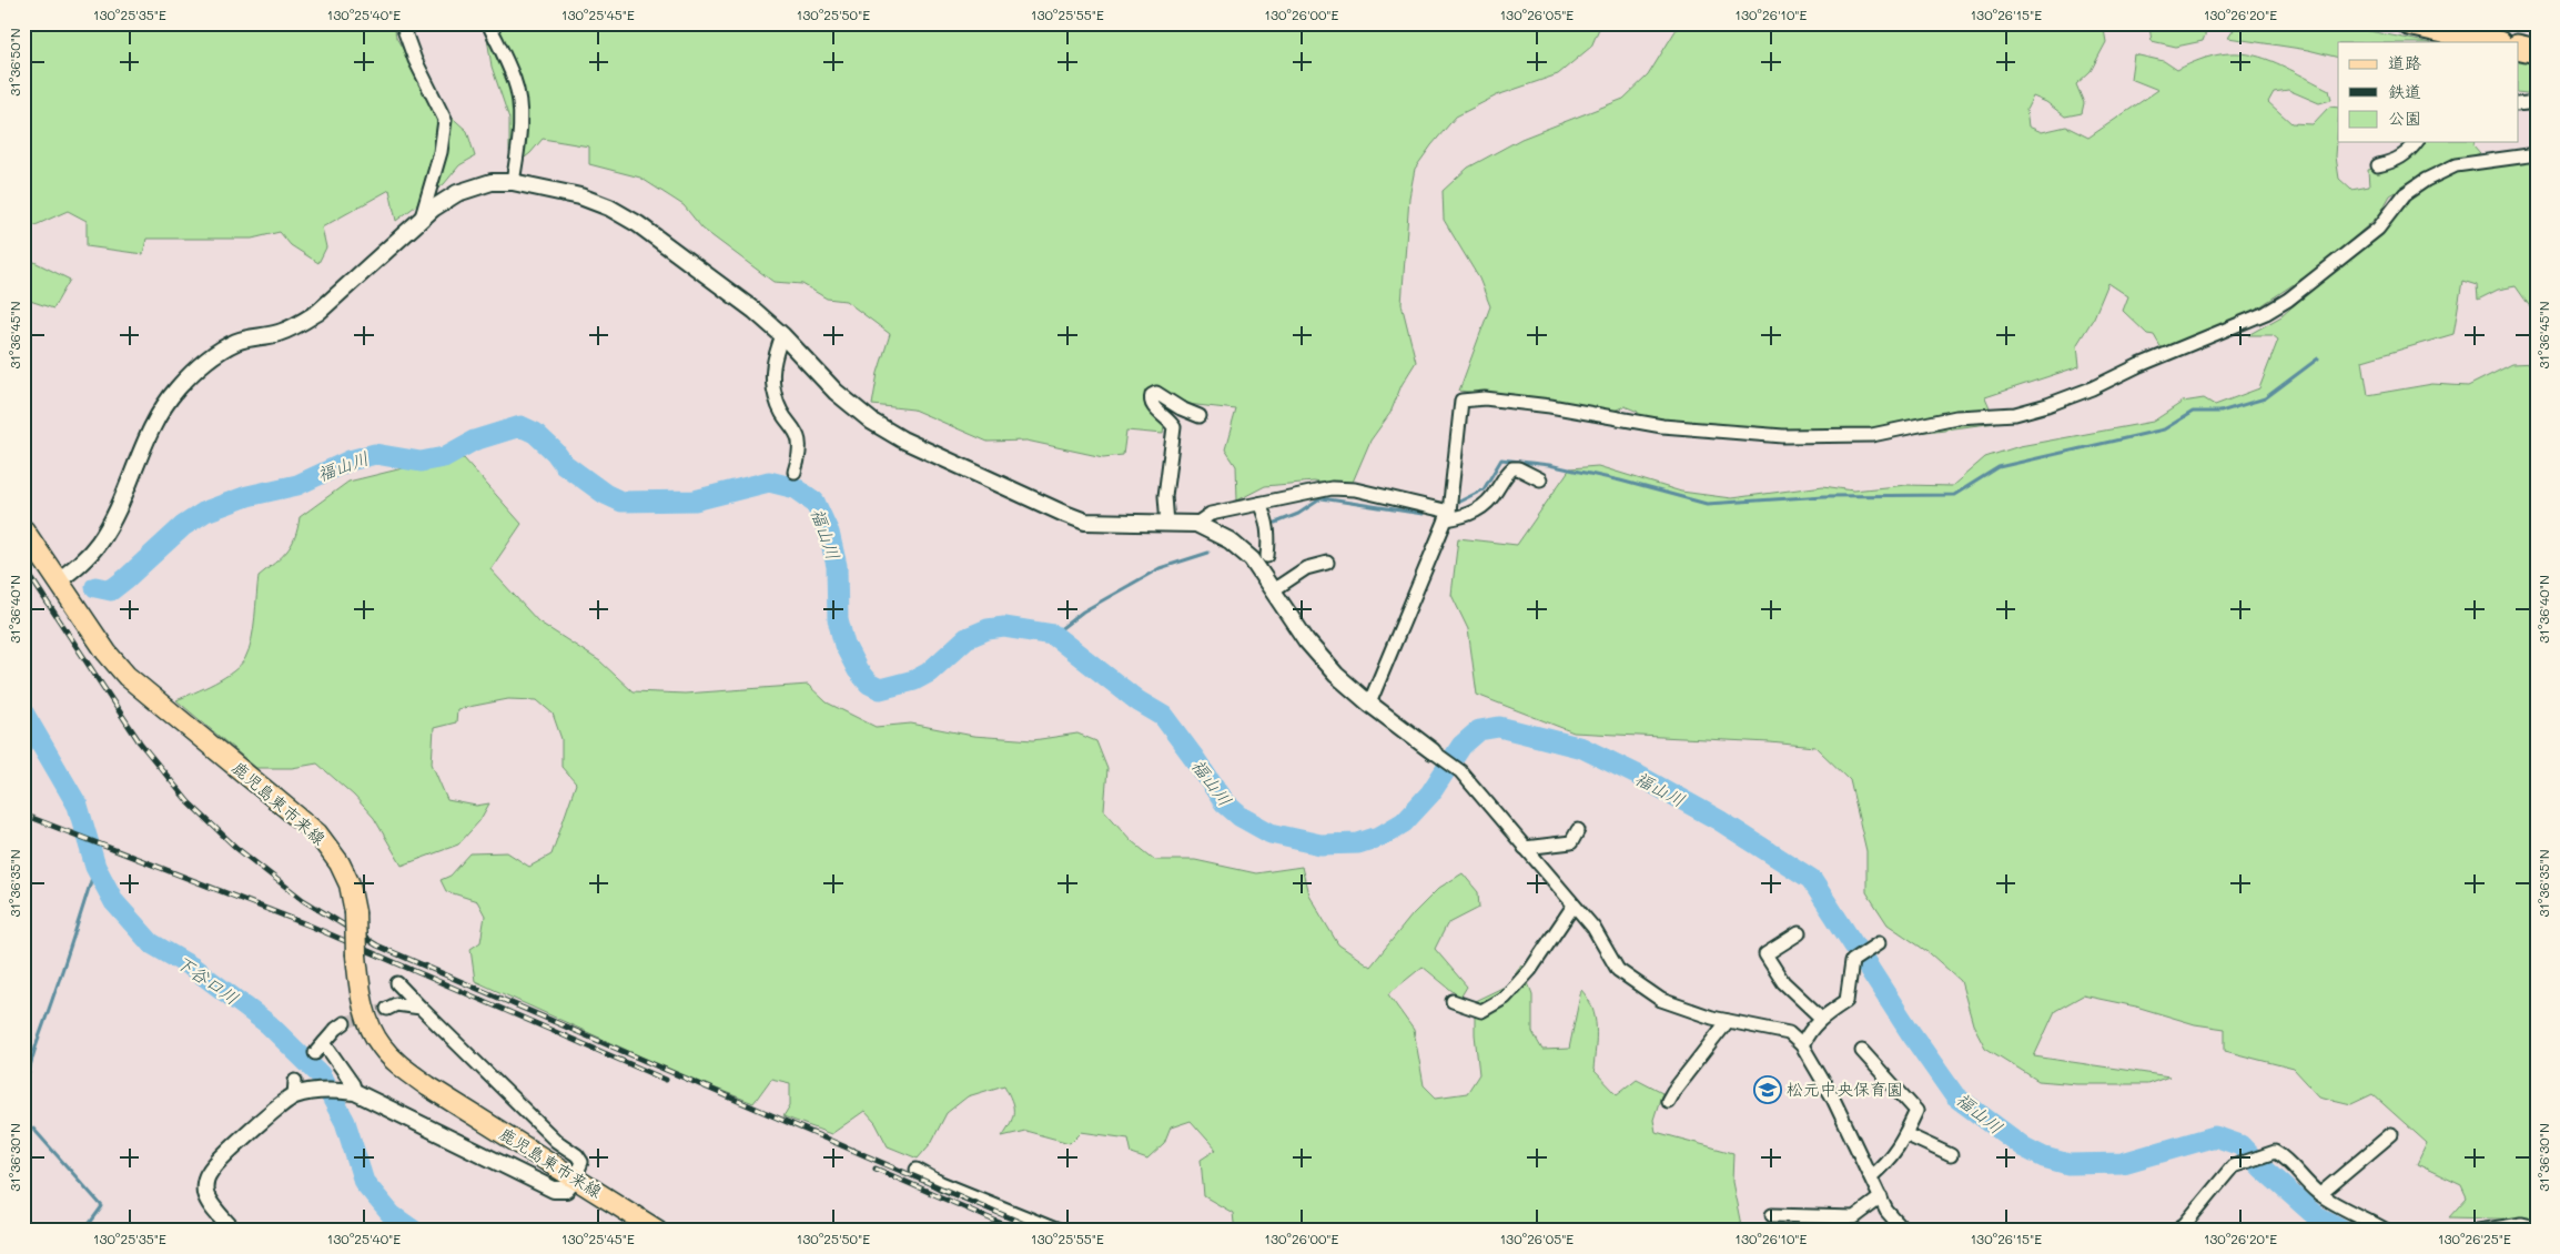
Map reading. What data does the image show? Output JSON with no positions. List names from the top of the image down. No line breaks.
{"streets":{"main road":["鹿児島東市来線"]},"water":["福山川","下谷口川"],"places":{"school or university":["松元中央保育園"]},"legend":["道路","鉄道","公園"],"coordinates":["130°25'35\"E","130°25'40\"E","130°25'45\"E","130°25'50\"E","130°25'55\"E","130°26'00\"E","130°26'05\"E","130°26'10\"E","130°26'15\"E","130°26'20\"E","31°36'50\"N","31°36'45\"N","31°36'40\"N","31°36'35\"N","31°36'30\"N","130°26'25\"E"]}
